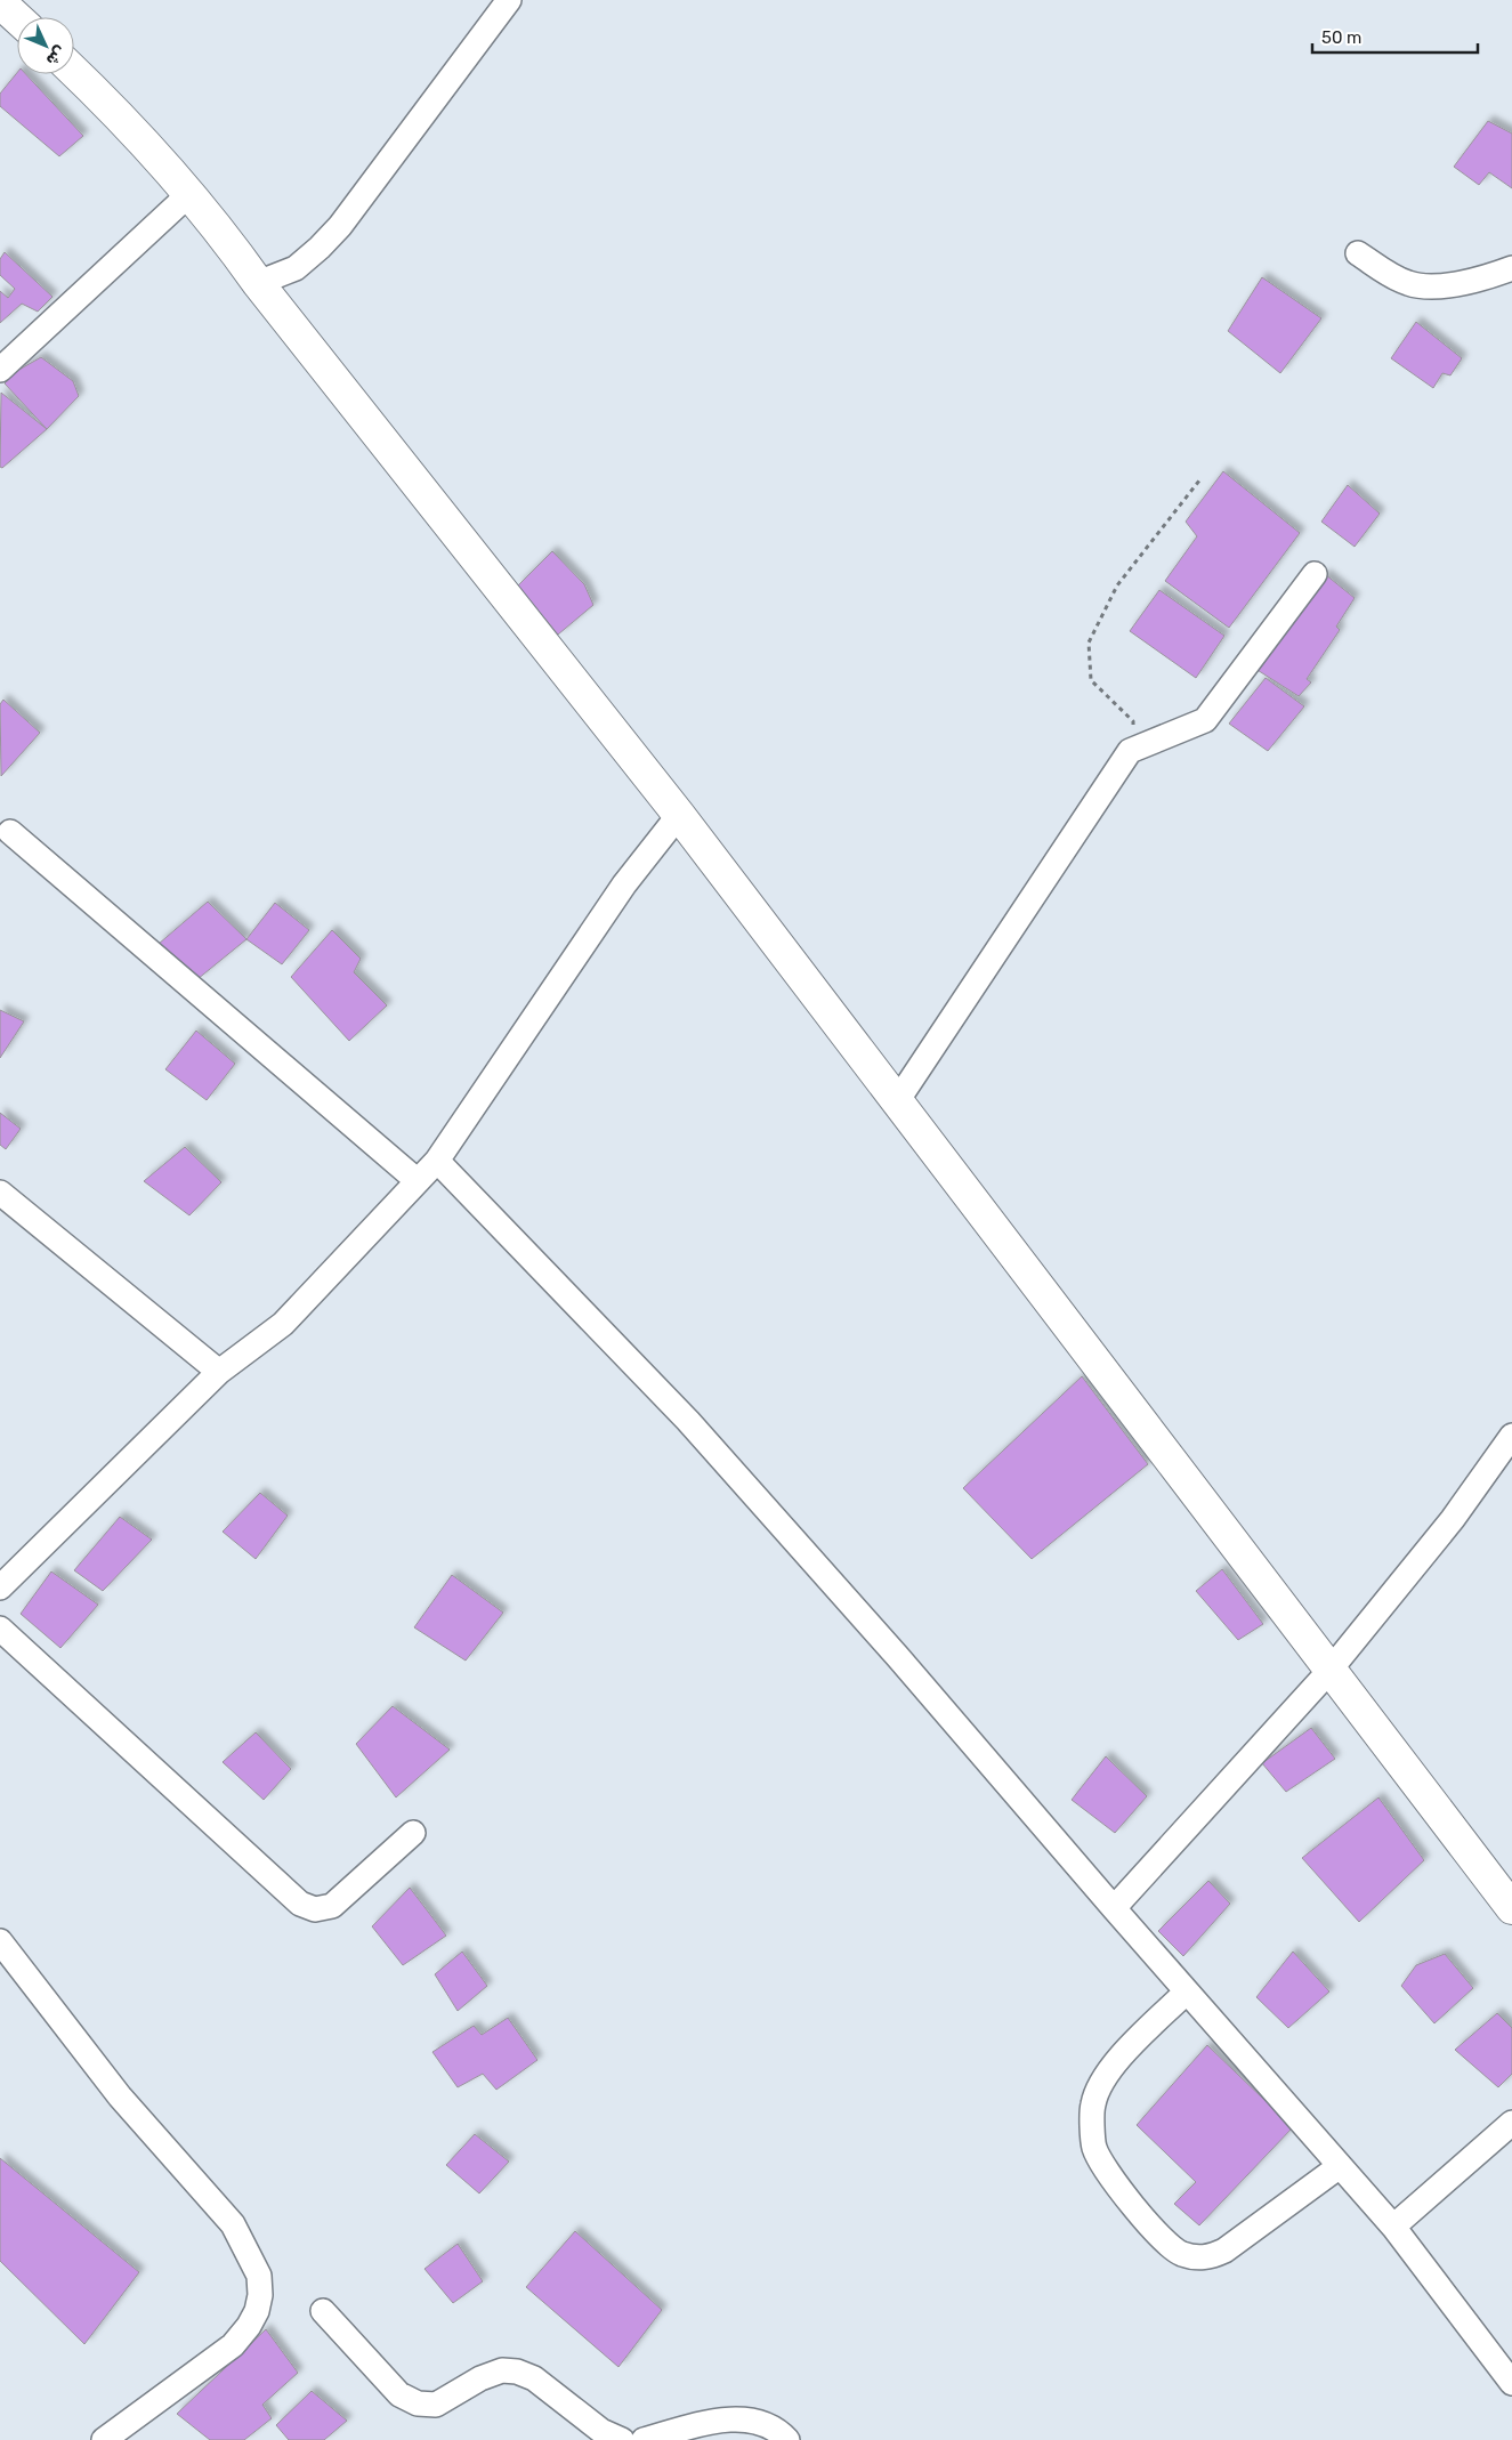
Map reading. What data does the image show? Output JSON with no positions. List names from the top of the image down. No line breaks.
{"scale_bar":"50 m","north":"bottom right"}
